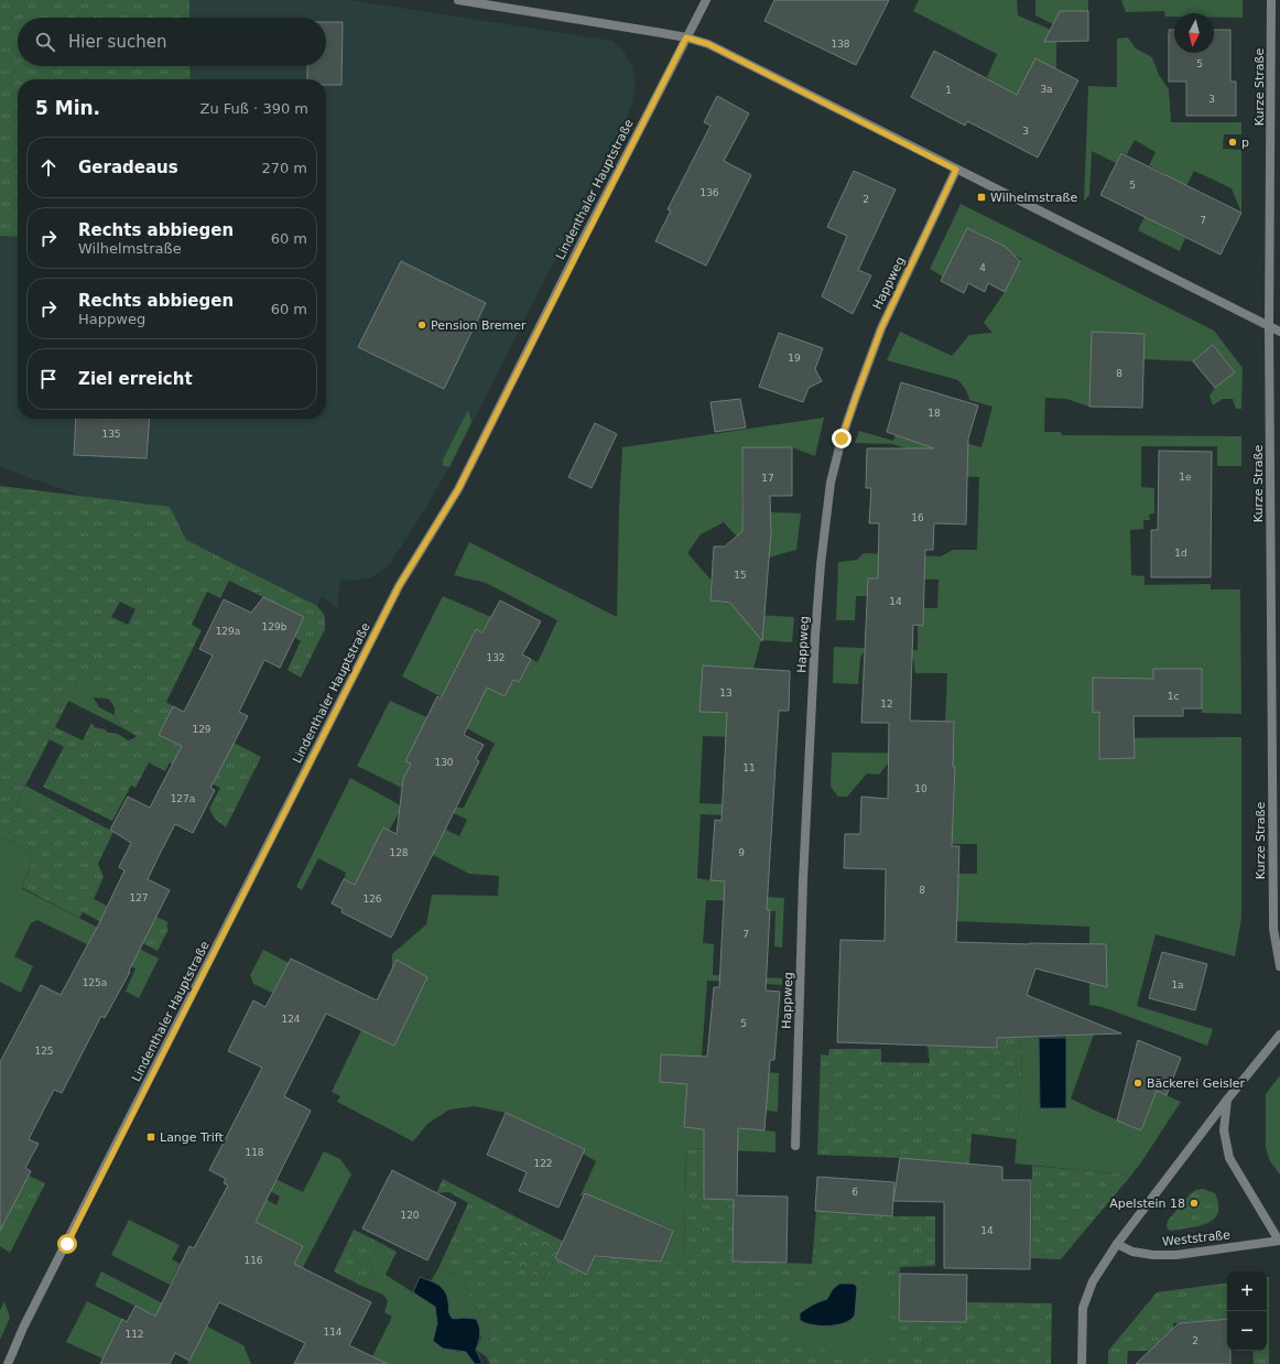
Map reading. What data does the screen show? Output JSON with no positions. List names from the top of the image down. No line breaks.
{"streets":{"street":["Kurze Straße","Lindenthaler Hauptstraße","Happweg","Weststraße"]},"places":{"other":["p","Pension Bremer","Bäckerei Geisler","Apelstein 18"],"transit":["Wilhelmstraße","Lange Trift"]},"house_numbers":["138","5","3a","1","3","3","5","136","2","7","4","19","8","18","135","1e","17","16","1d","15","14","129b","129a","132","13","1c","12","129","130","11","10","127a","128","9","8","127","126","7","125a","1a","124","5","125","118","122","6","120","14","116","114","112","2"],"north":"bottom","page":{"search":"Hier suchen","heading":["5 Min.","Zu Fuß · 390 m"],"list":[["Geradeaus","270 m"],["Rechts abbiegen","Wilhelmstraße","60 m"],["Rechts abbiegen","Happweg","60 m"],"Ziel erreicht"],"map_buttons":["+","−"]}}
